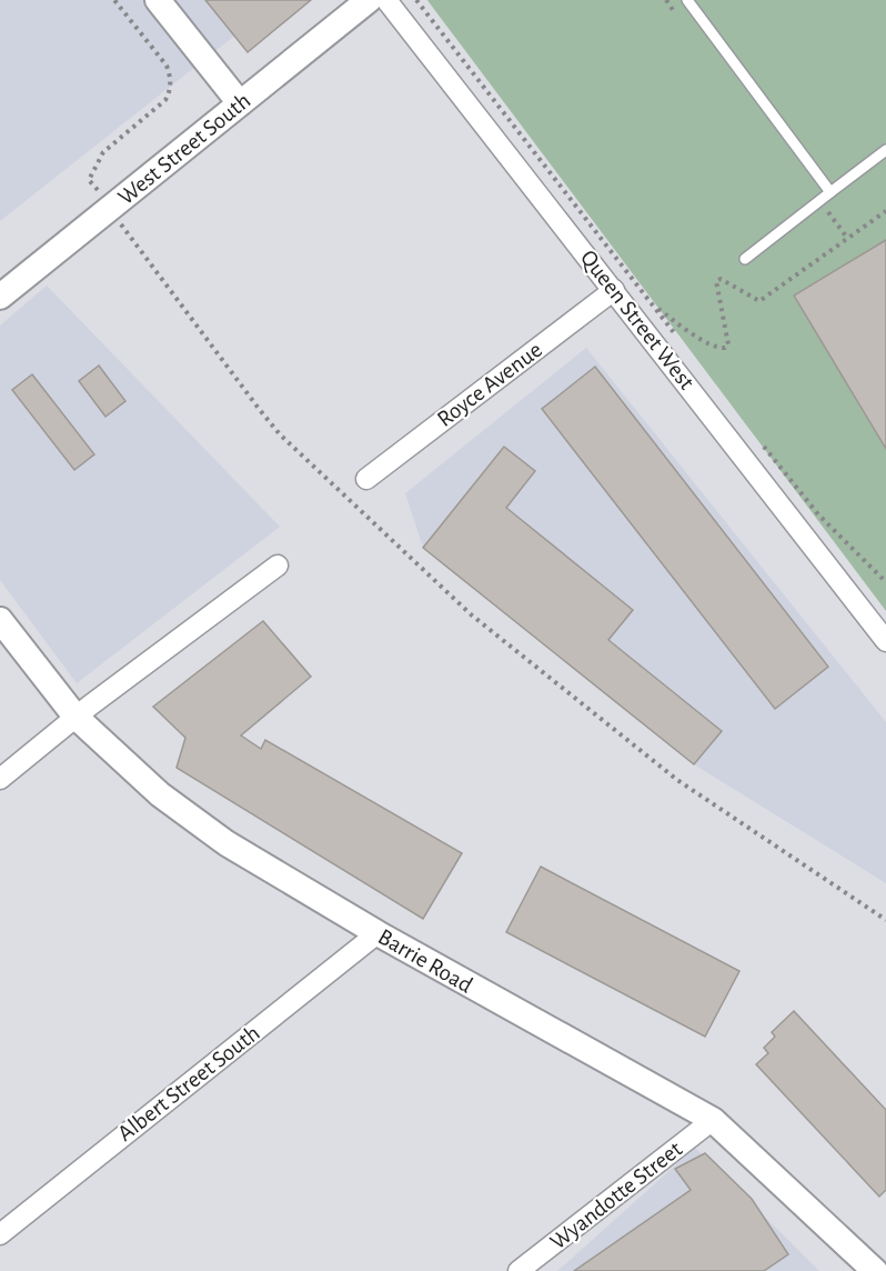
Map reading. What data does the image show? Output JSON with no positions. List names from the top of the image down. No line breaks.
{"streets":{"street":["West Street South","Queen Street West","Royce Avenue","Barrie Road","Albert Street South","Wyandotte Street"]},"crossings":[["Queen Street West","Royce Avenue"],["Barrie Road","Albert Street South"],["Barrie Road","Wyandotte Street"]]}
